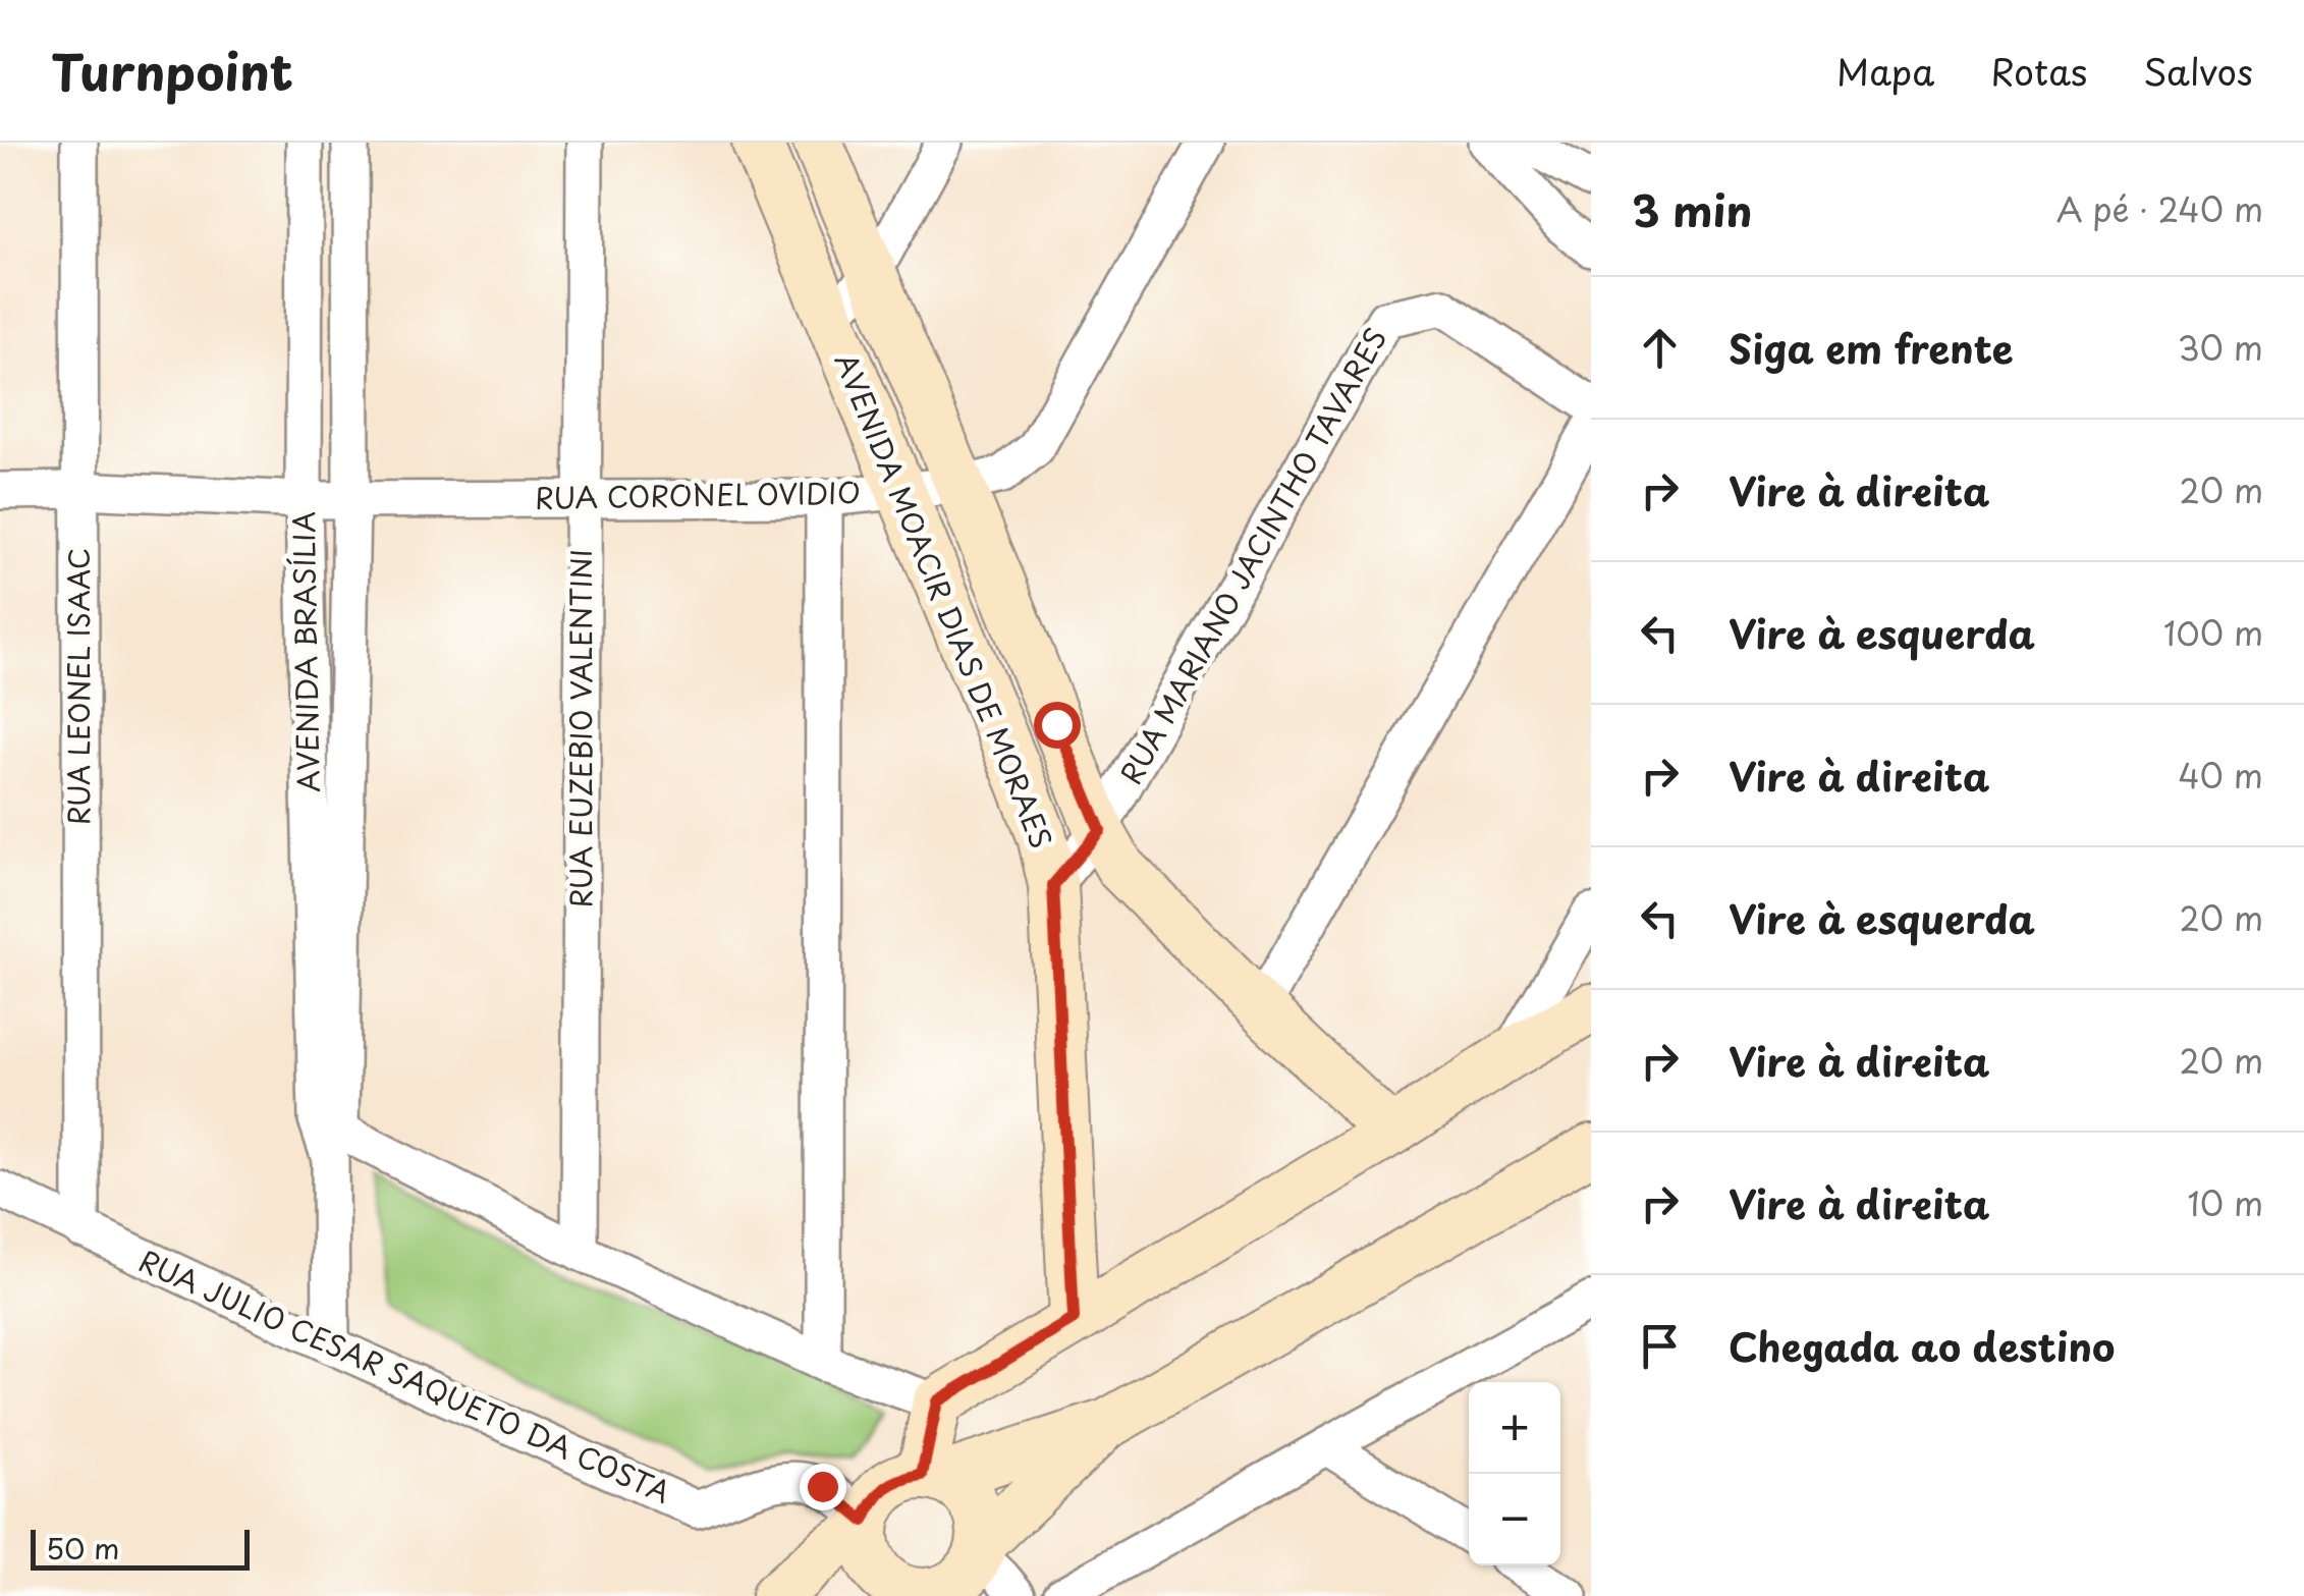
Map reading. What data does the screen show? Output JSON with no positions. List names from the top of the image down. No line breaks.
{"streets":{"main road":["AVENIDA MOACIR DIAS DE MORAES"],"street":["RUA CORONEL OVIDIO","RUA MARIANO JACINTHO TAVARES","AVENIDA BRASÍLIA","RUA LEONEL ISAAC","RUA EUZEBIO VALENTINI","RUA JULIO CESAR SAQUETO DA COSTA"]},"crossings":[["RUA CORONEL OVIDIO","AVENIDA MOACIR DIAS DE MORAES"],["RUA CORONEL OVIDIO","AVENIDA BRASÍLIA"],["RUA CORONEL OVIDIO","RUA LEONEL ISAAC"],["RUA CORONEL OVIDIO","RUA EUZEBIO VALENTINI"],["RUA MARIANO JACINTHO TAVARES","AVENIDA MOACIR DIAS DE MORAES"],["AVENIDA BRASÍLIA","RUA JULIO CESAR SAQUETO DA COSTA"],["RUA LEONEL ISAAC","RUA JULIO CESAR SAQUETO DA COSTA"]],"scale_bar":"50 m","page":{"header":"Turnpoint","nav":["Mapa","Rotas","Salvos"],"heading":["3 min","A pé · 240 m"],"list":[["Siga em frente","30 m"],["Vire à direita","20 m"],["Vire à esquerda","100 m"],["Vire à direita","40 m"],["Vire à esquerda","20 m"],["Vire à direita","20 m"],["Vire à direita","10 m"],"Chegada ao destino"],"map_buttons":["+","−"],"scale":"50 m"}}
